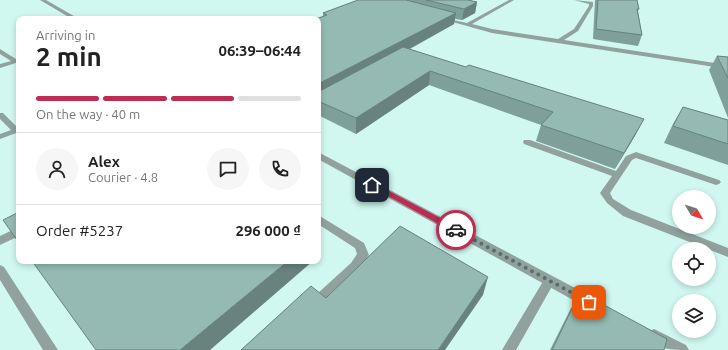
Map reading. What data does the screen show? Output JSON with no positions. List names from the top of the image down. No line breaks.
{"north":"bottom right","page":{"heading":["2 min","Arriving in","06:39–06:44"],"panel":["Alex","Courier · 4.8","Order #5237","296 000 ₫"],"bar":"On the way · 40 m"}}
